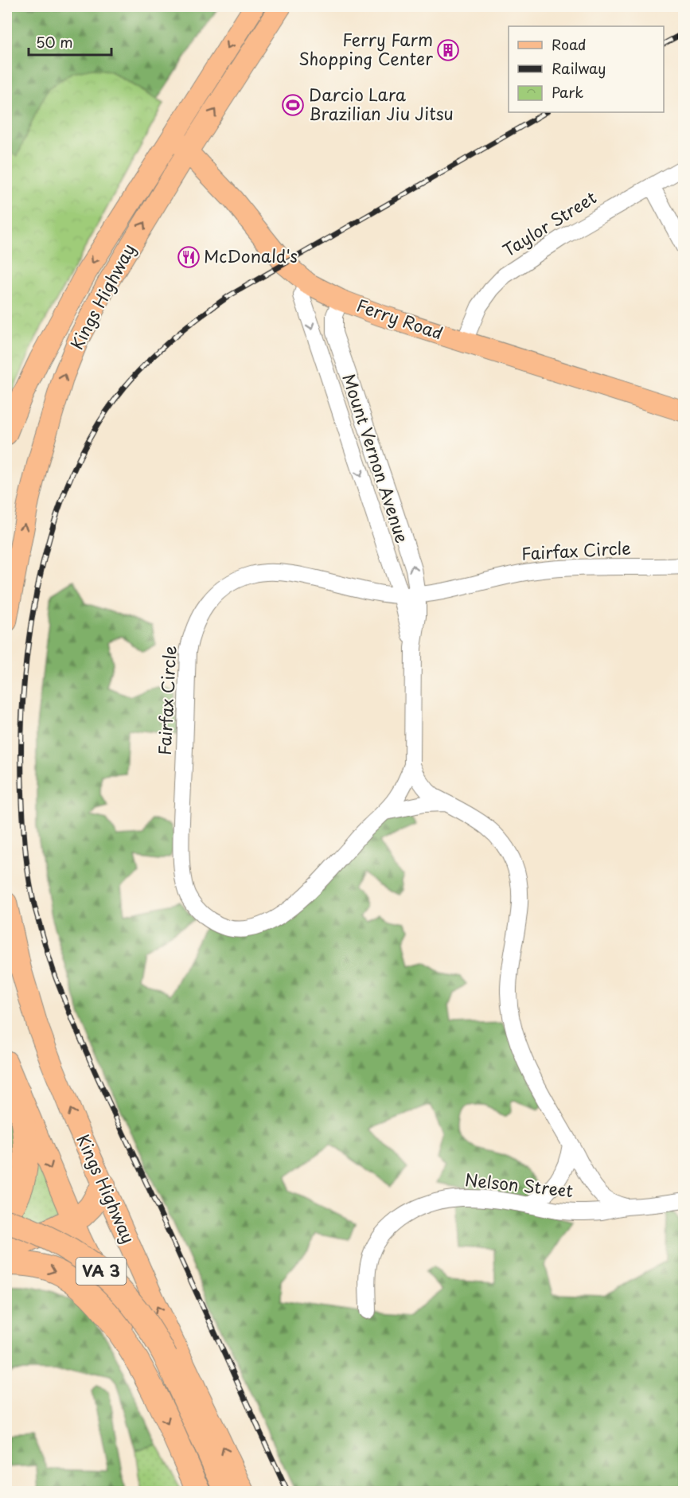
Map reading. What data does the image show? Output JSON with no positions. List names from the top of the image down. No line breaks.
{"streets":{"highway":["VA 3"],"main road":["Kings Highway","Ferry Road"],"street":["Taylor Street","Mount Vernon Avenue","Fairfax Circle","Nelson Street"]},"crossings":[["Taylor Street","Ferry Road"],["Kings Highway","Ferry Road"],["Ferry Road","Mount Vernon Avenue"],["Mount Vernon Avenue","Fairfax Circle"],["Mount Vernon Avenue","Nelson Street"]],"places":{"building":["Ferry Farm Shopping Center"],"sports":["Darcio Lara Brazilian Jiu Jitsu"],"restaurant":["McDonald's"]},"legend":["Road","Railway","Park"],"scale_bar":"50 m"}
